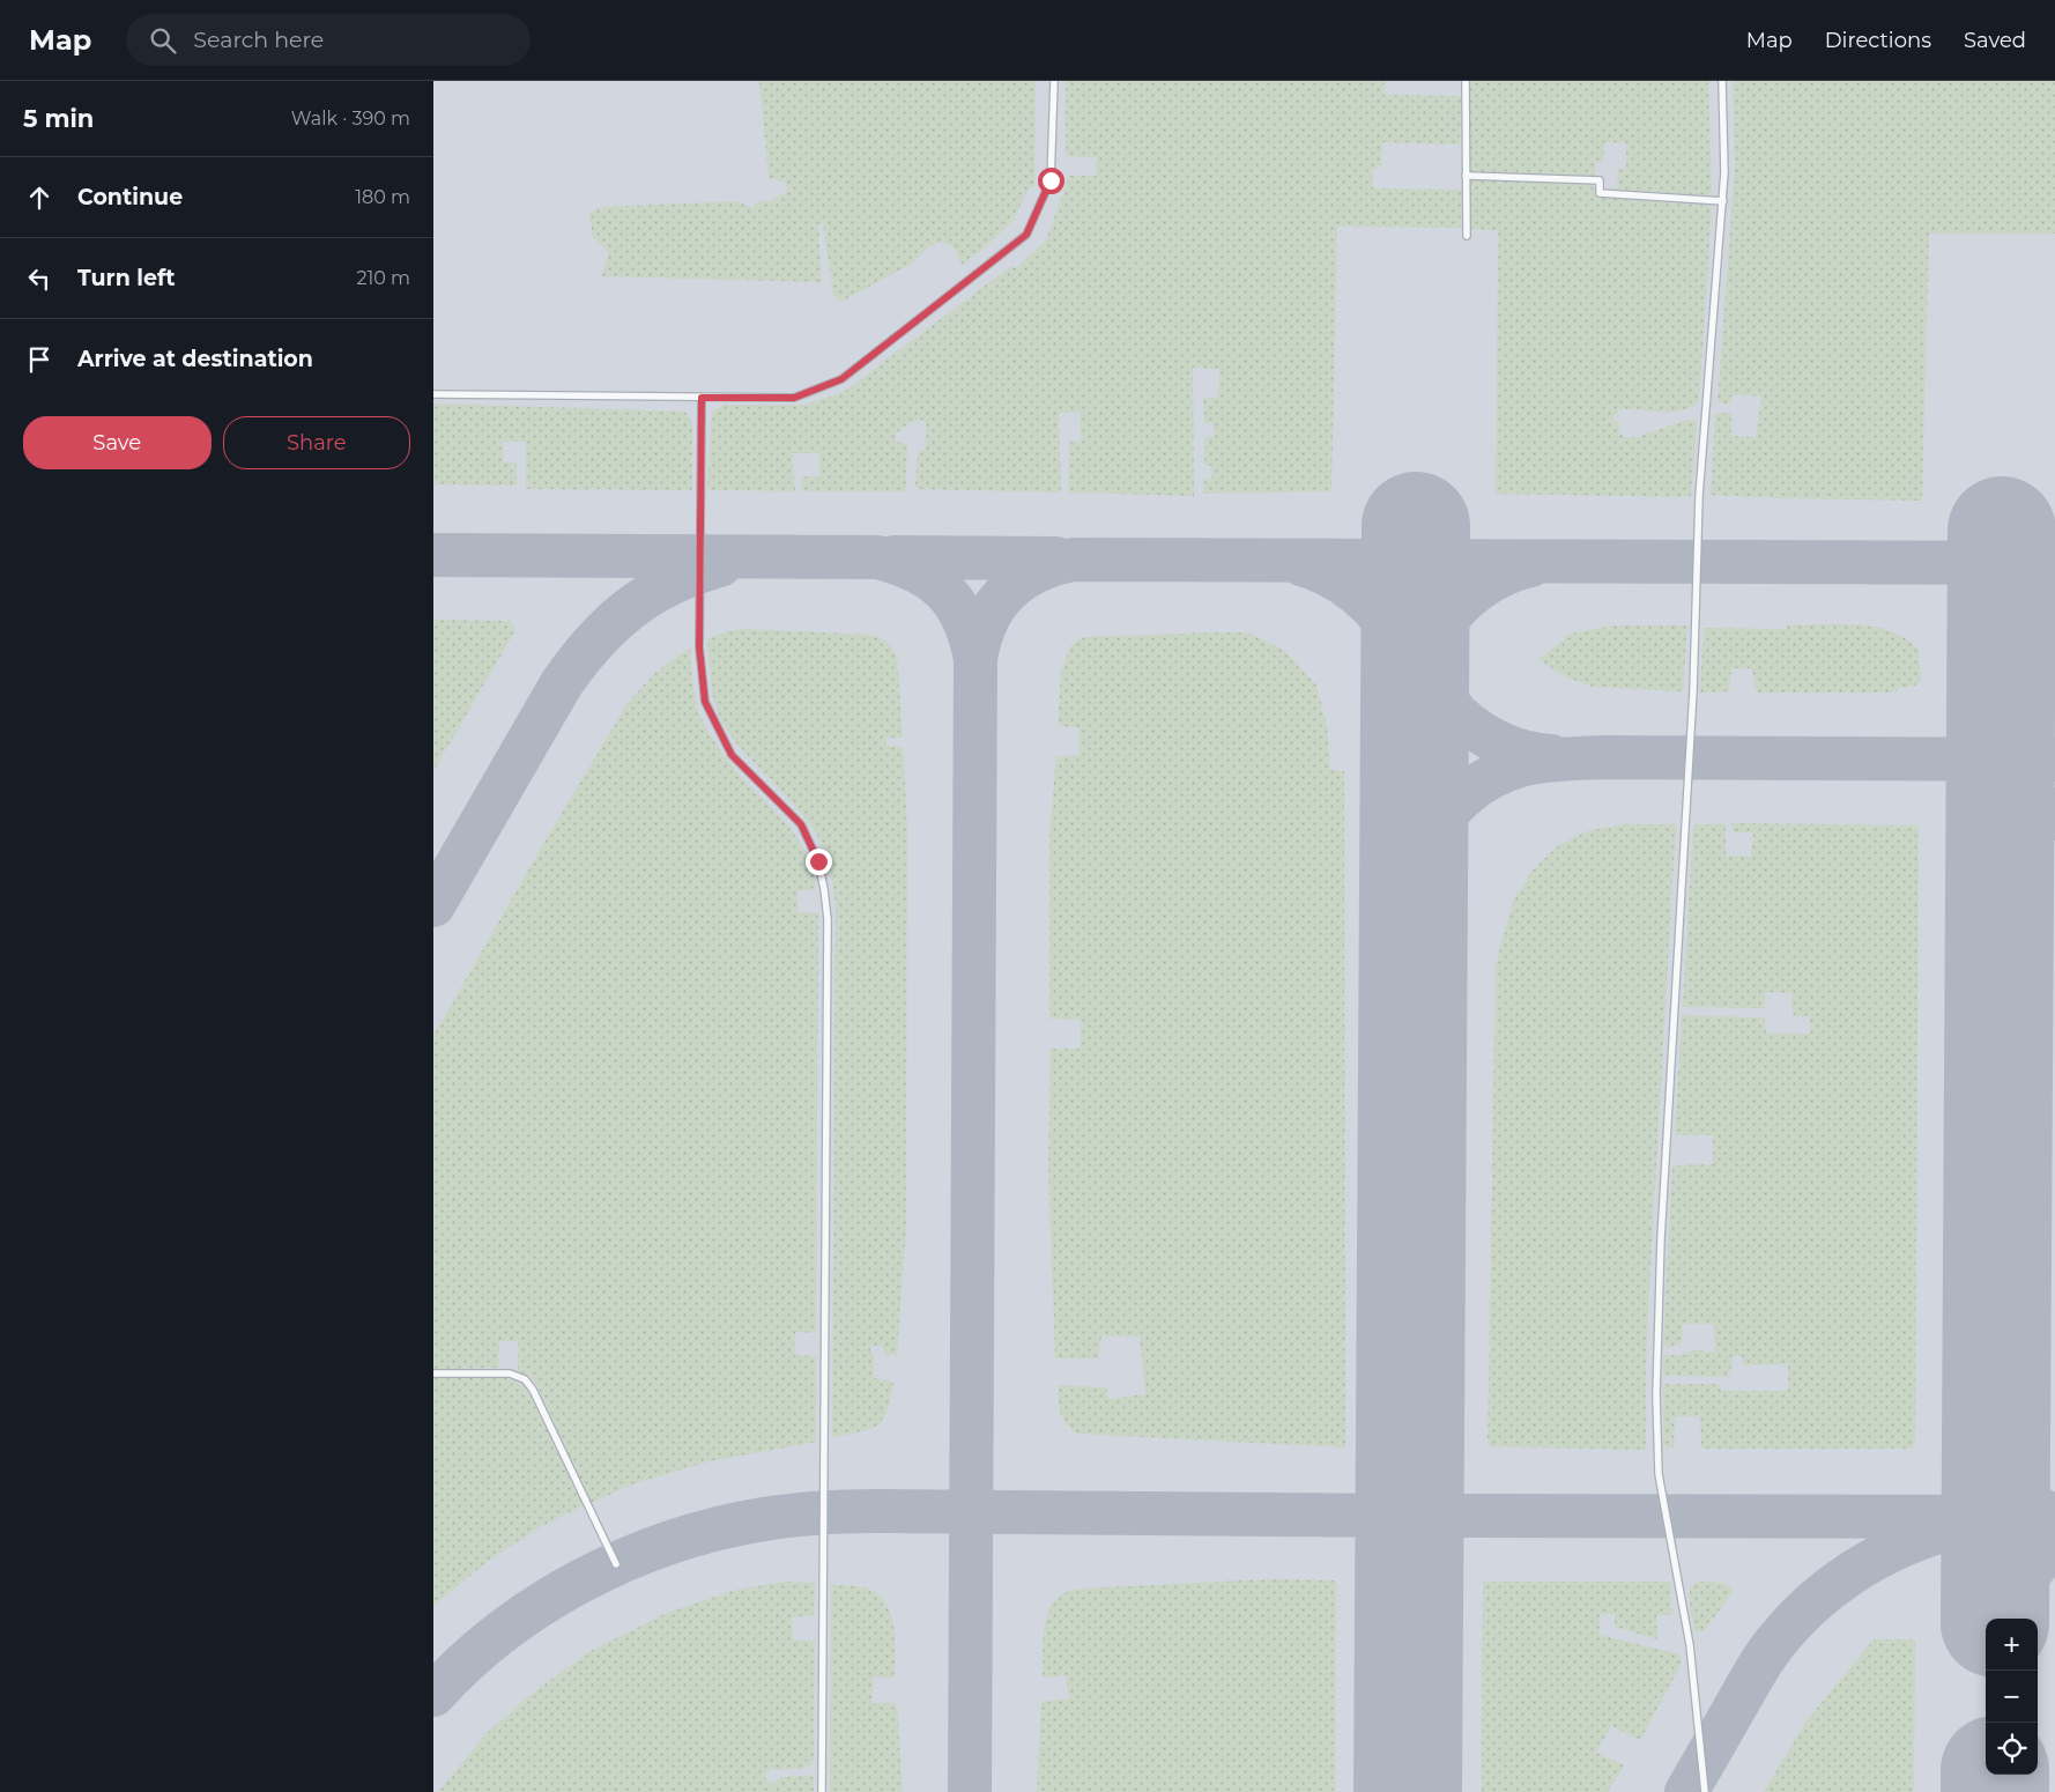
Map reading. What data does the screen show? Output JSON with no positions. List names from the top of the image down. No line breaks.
{"page":{"header":"Map","search":"Search here","nav":["Map","Directions","Saved"],"heading":["5 min","Walk · 390 m"],"list":[["Continue","180 m"],["Turn left","210 m"],"Arrive at destination"],"buttons":["Save","Share"],"map_buttons":["+","−"]}}
